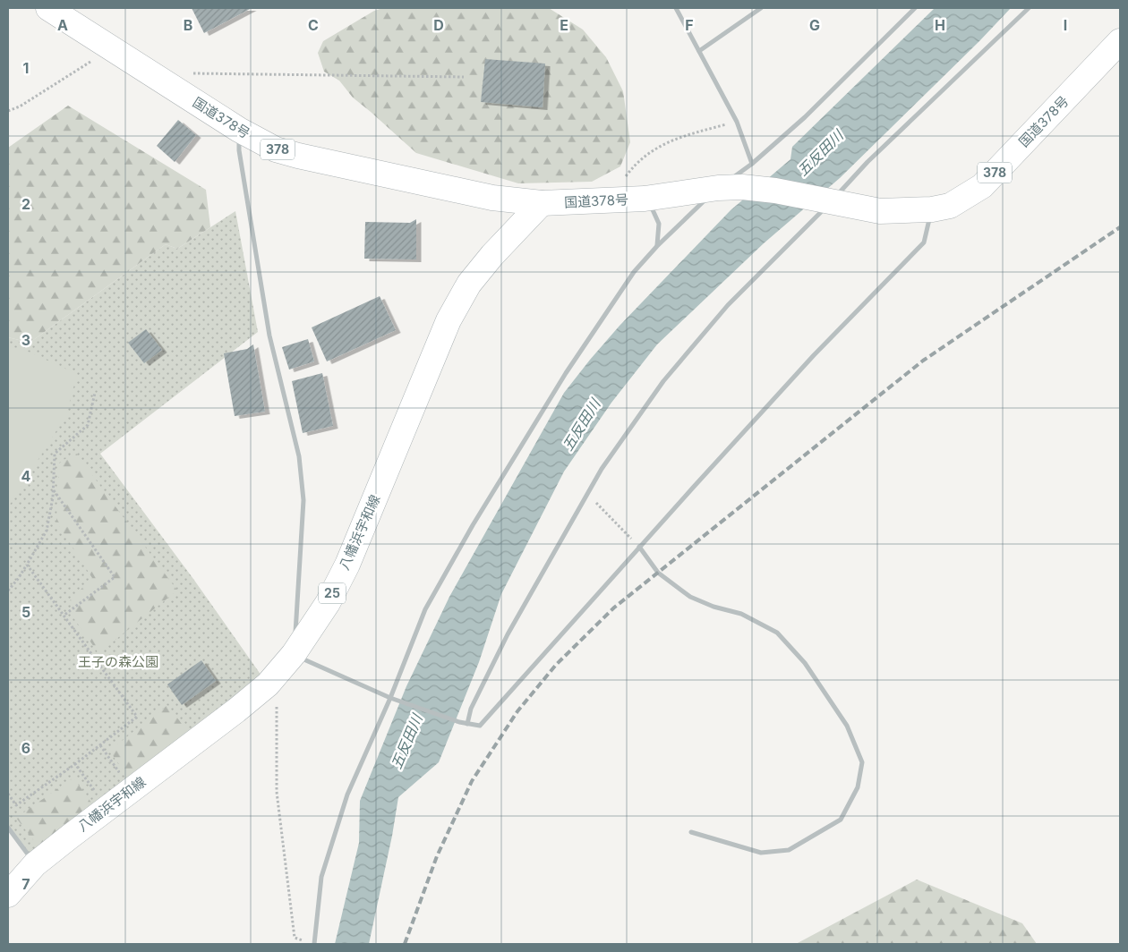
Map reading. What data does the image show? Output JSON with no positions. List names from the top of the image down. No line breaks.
{"streets":{"main road":["国道378号","378","八幡浜宇和線","25"]},"crossings":[["国道378号","八幡浜宇和線"]],"water":["五反田川"],"parks":["王子の森公園"],"grid":{"columns":["A","B","C","D","E","F","G","H","I"],"rows":["1","2","3","4","5","6","7"]}}
